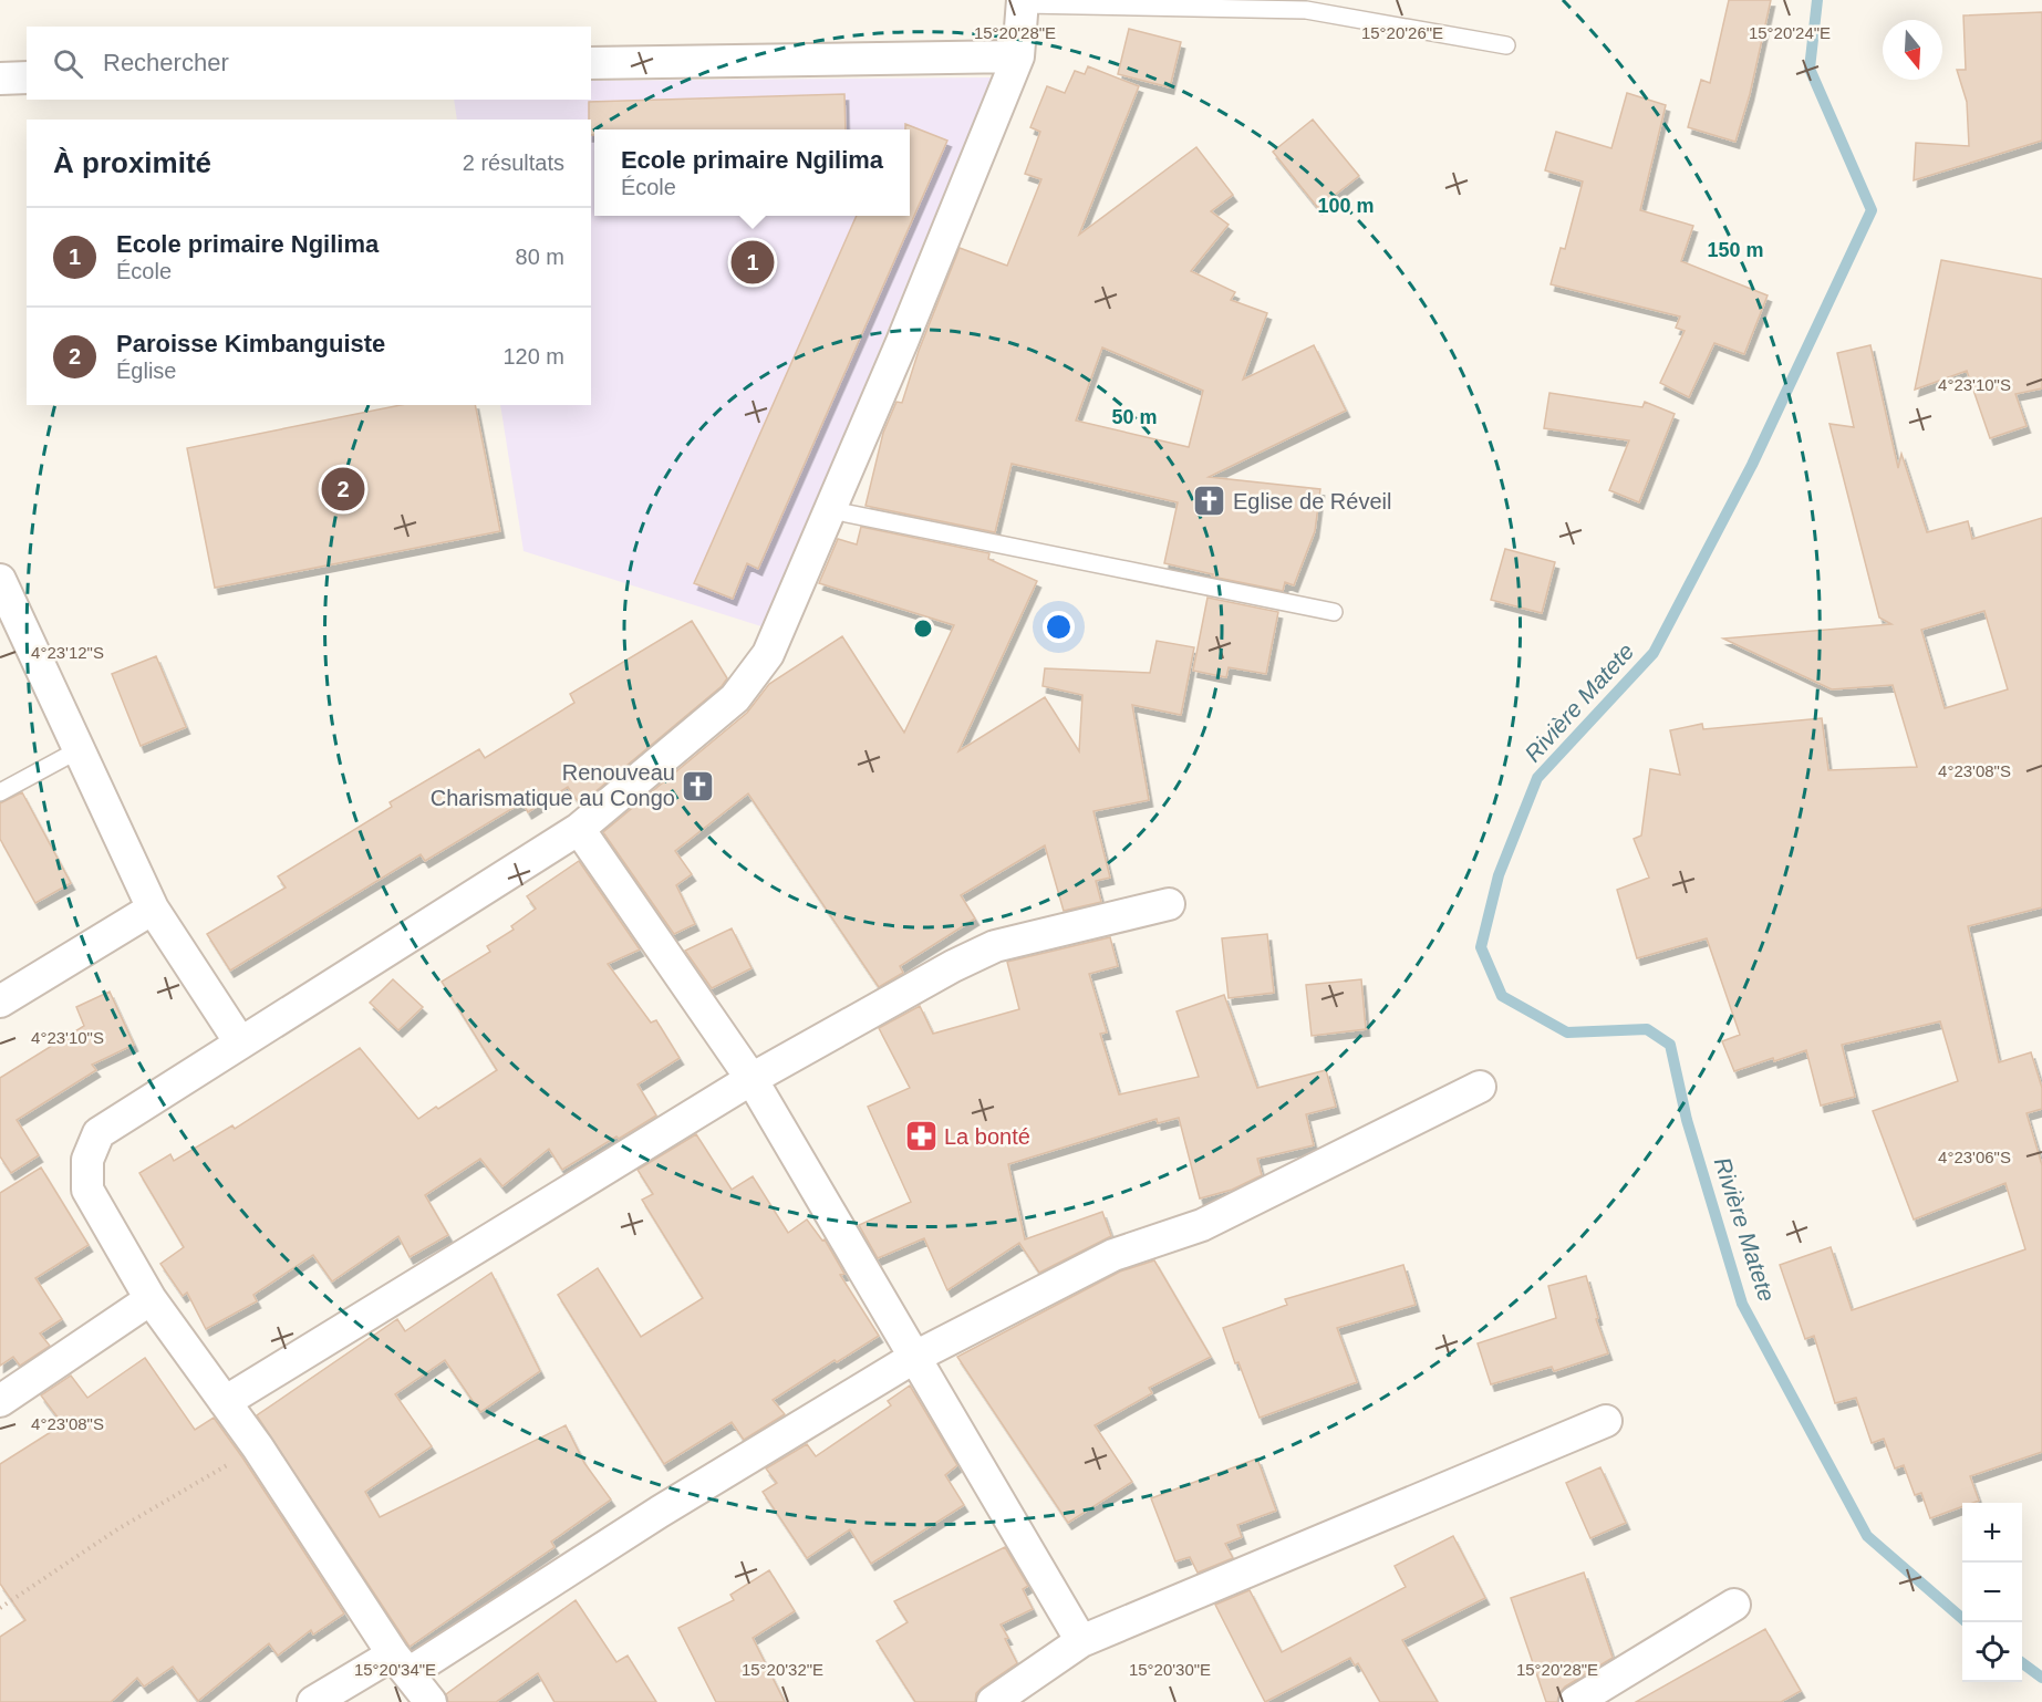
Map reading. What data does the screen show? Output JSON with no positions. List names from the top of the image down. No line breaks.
{"water":["Rivière Matete"],"places":{"church":["Eglise de Réveil","Renouveau Charismatique au Congo"],"pharmacy":["La bonté"]},"north":"bottom","page":{"search":"Rechercher","heading":["À proximité","2 résultats"],"popup":["Ecole primaire Ngilima","École"],"list":[{"mark":"1","name":"Ecole primaire Ngilima","note":"École","value":"80 m"},{"mark":"2","name":"Paroisse Kimbanguiste","note":"Église","value":"120 m"}],"pins":["1","2"],"map_buttons":["+","−"]},"coordinates":["15°20'28\"E","15°20'26\"E","15°20'24\"E","4°23'10\"S","4°23'12\"S","4°23'08\"S","4°23'06\"S","15°20'34\"E","15°20'32\"E","15°20'30\"E"],"rings":["100 m","150 m","50 m"]}
